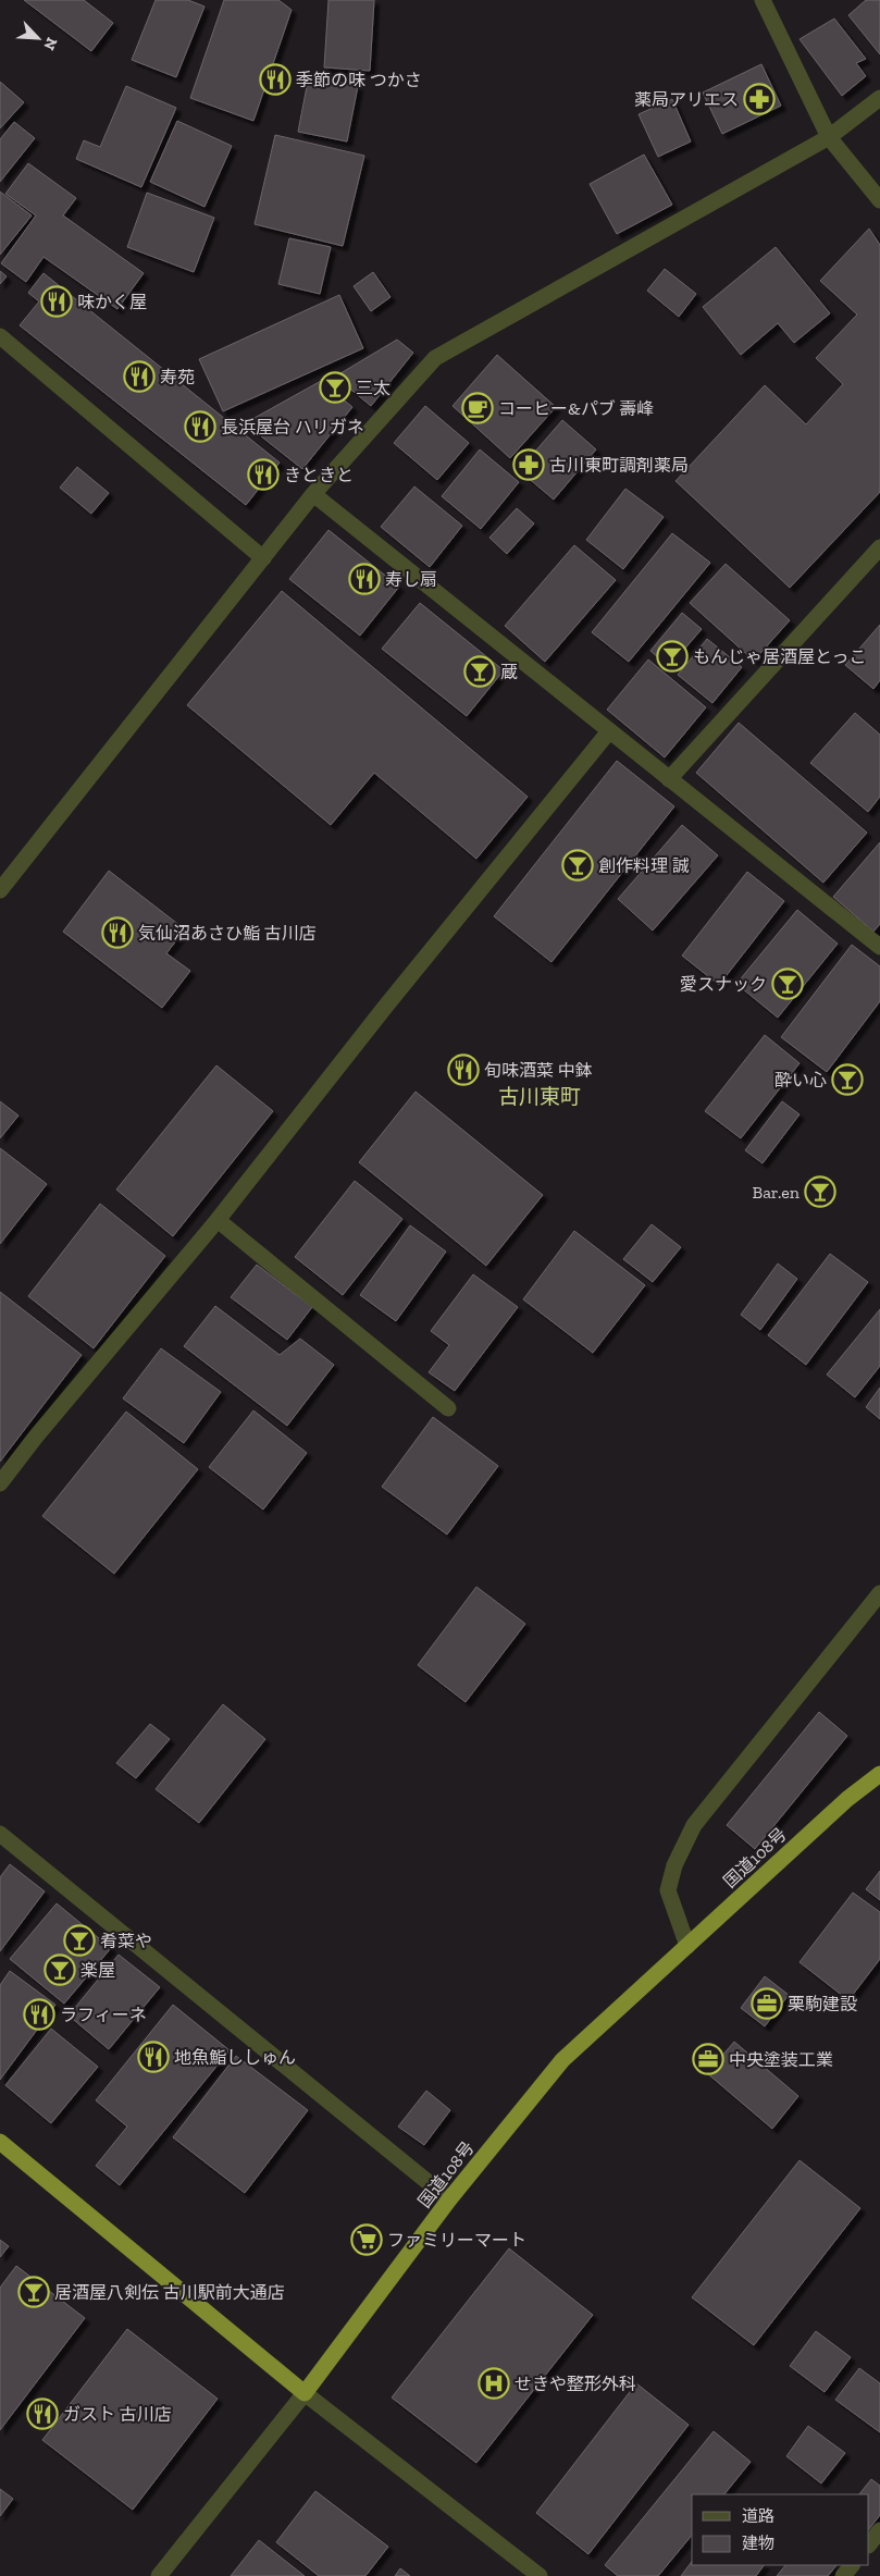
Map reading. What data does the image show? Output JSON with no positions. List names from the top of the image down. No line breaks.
{"streets":{"highway":["国道108号"]},"districts":["古川東町"],"places":{"restaurant":["季節の味 つかさ","味かく屋","寿苑","長浜屋台 ハリガネ","きときと","寿し扇","気仙沼あさひ鮨 古川店","旬味酒菜 中鉢","ラフィーネ","地魚鮨ししゅん","ガスト 古川店"],"pharmacy":["薬局アリエス","古川東町調剤薬局"],"bar":["三太","もんじゃ居酒屋とっこ","蔵","創作料理 誠","愛スナック","酔い心","Bar.en","肴菜や","楽屋","居酒屋八剣伝 古川駅前大通店"],"cafe":["コーヒー&パブ 壽峰"],"office":["栗駒建設","中央塗装工業"],"supermarket":["ファミリーマート"],"hospital":["せきや整形外科"]},"legend":["道路","建物"],"north":"bottom right"}
